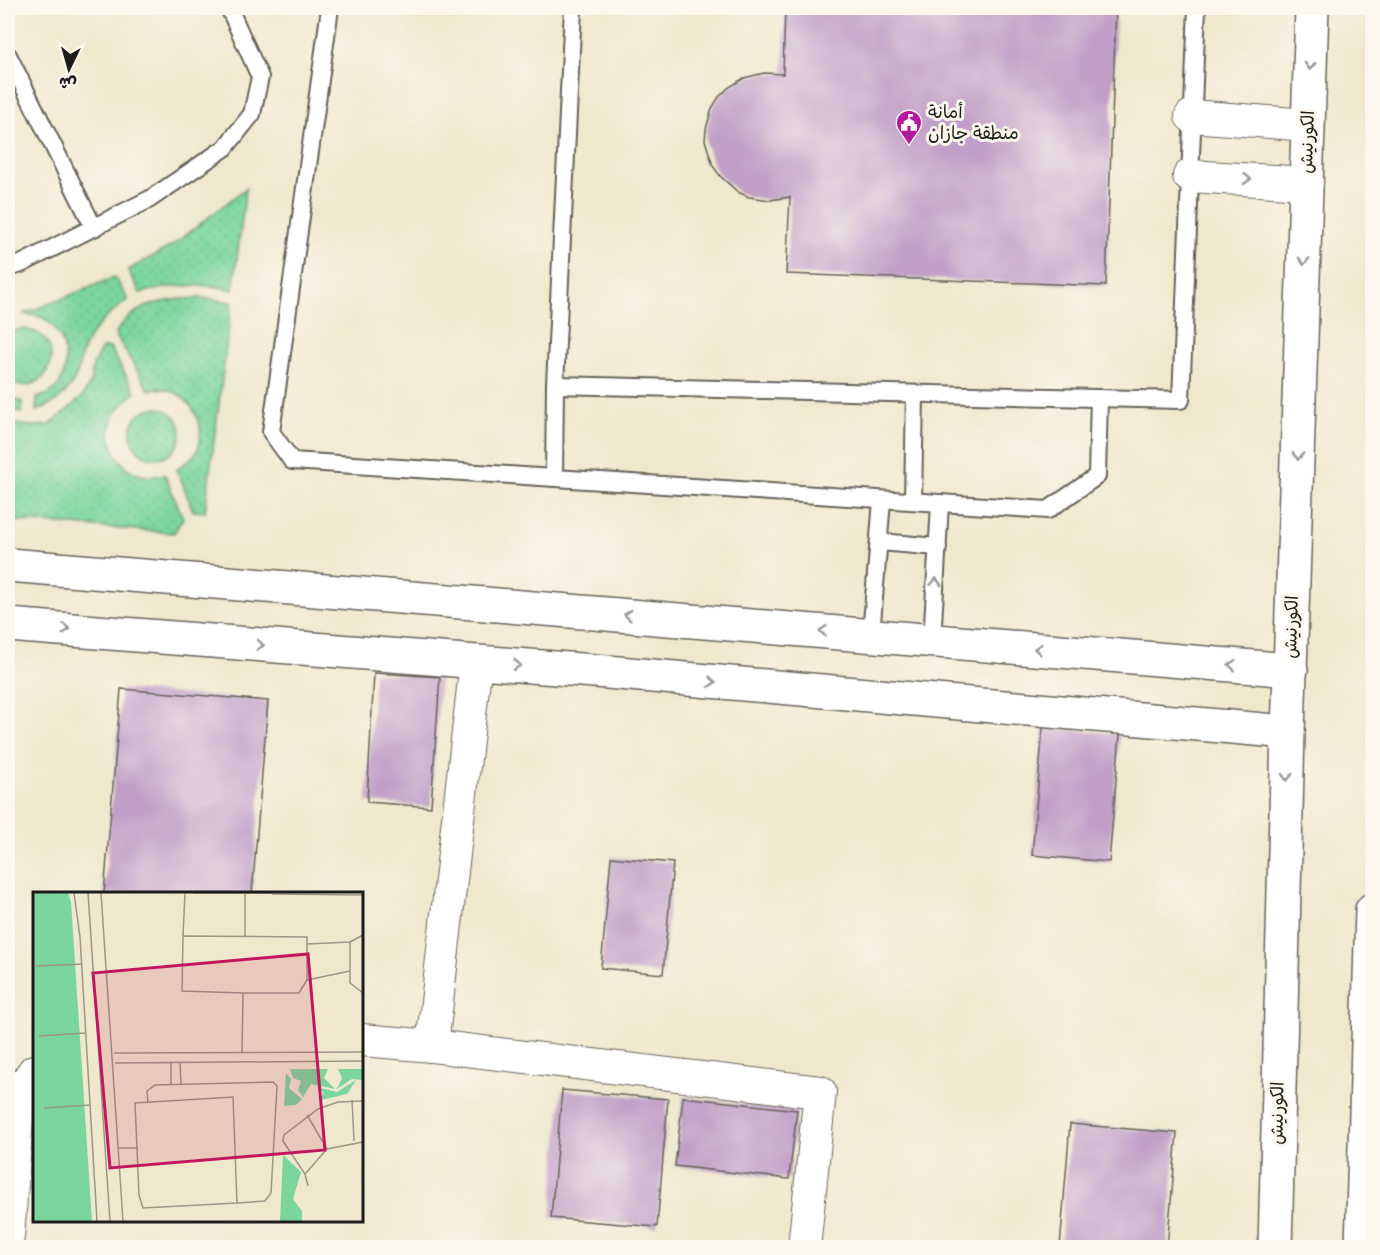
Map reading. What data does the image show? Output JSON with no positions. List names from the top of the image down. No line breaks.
{"streets":{"main road":["الكورنيش"]},"places":{"public building":["أمانة منطقة جازان"]},"north":"bottom"}
